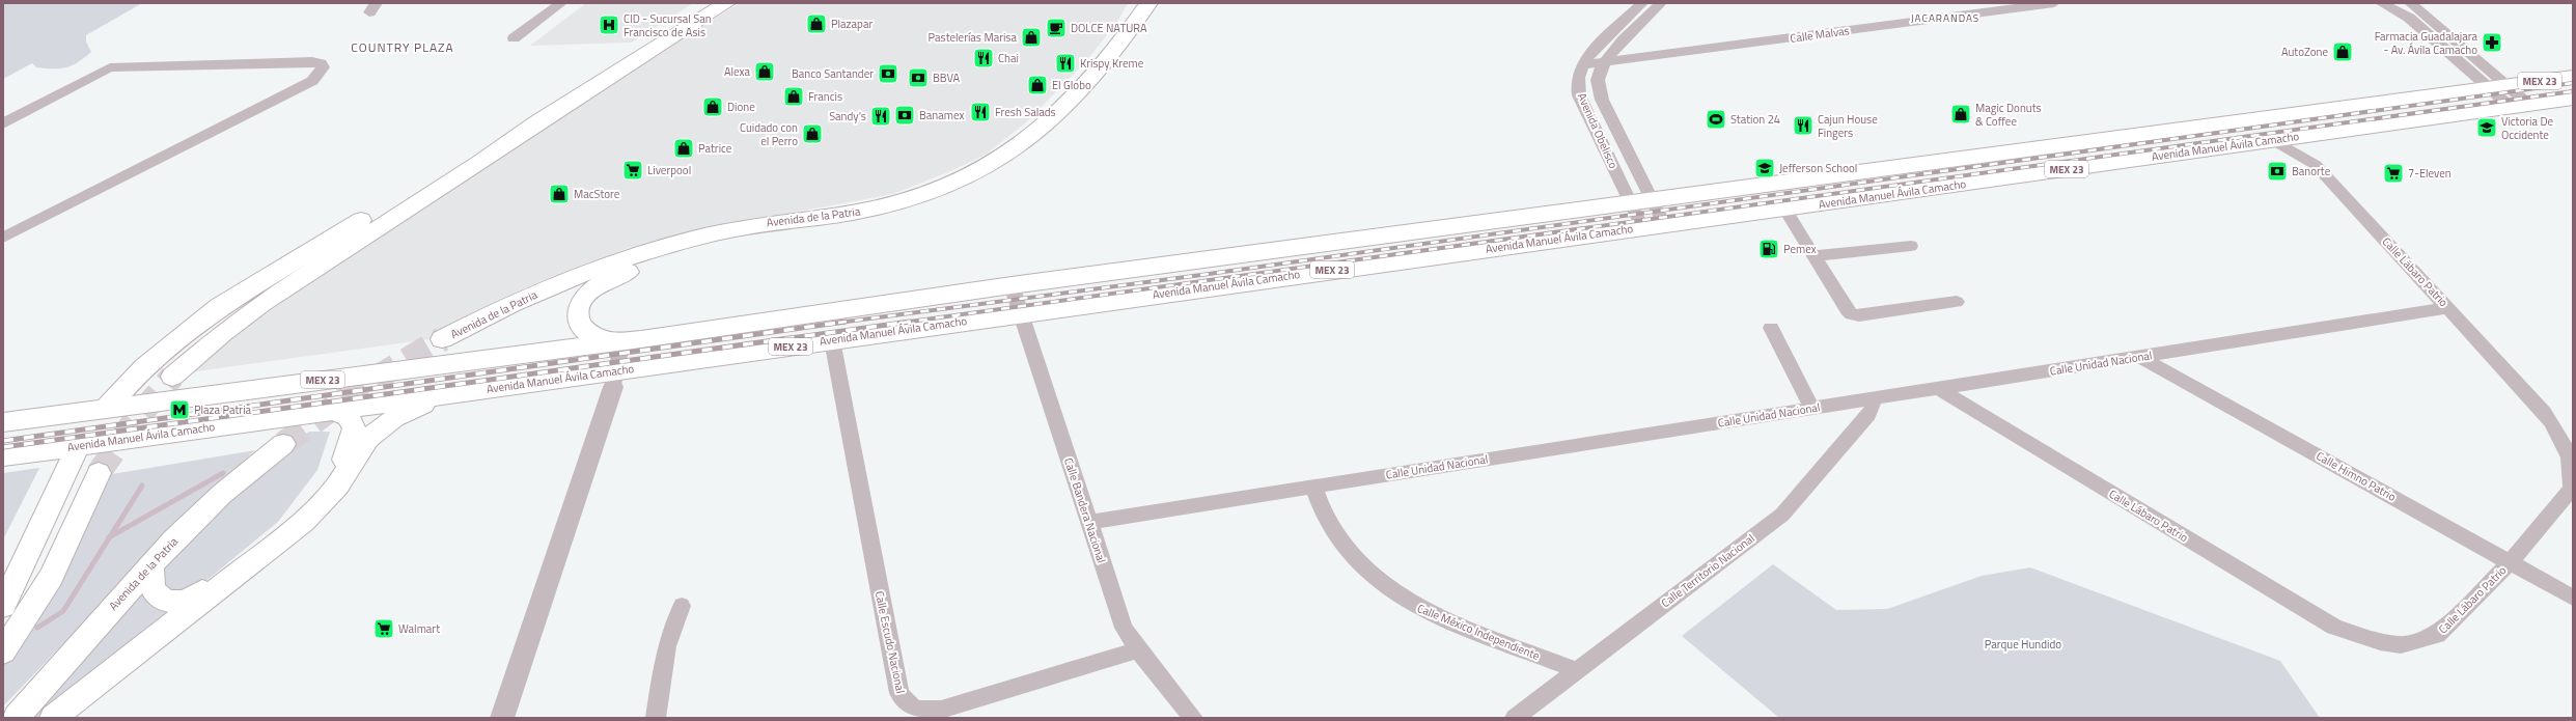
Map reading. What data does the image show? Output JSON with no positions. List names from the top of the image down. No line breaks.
{"streets":{"main road":["MEX 23","Avenida Manuel Ávila Camacho","Avenida de la Patria"],"street":["Calle Malvas","Avenida Obelisco","Calle Lábaro Patrio","Calle Unidad Nacional","Calle Himno Patrio","Calle Bandera Nacional","Calle Territorio Nacional","Calle México Independiente","Calle Escudo Nacional"]},"crossings":[["Calle Malvas","Avenida Obelisco"],["Avenida Obelisco","Avenida Manuel Ávila Camacho"],["Avenida Manuel Ávila Camacho","Calle Lábaro Patrio"],["Avenida Manuel Ávila Camacho","Calle Bandera Nacional"],["Avenida Manuel Ávila Camacho","Calle Escudo Nacional"],["Calle Lábaro Patrio","Calle Unidad Nacional"],["Calle Lábaro Patrio","Calle Himno Patrio"],["Calle Unidad Nacional","Calle Himno Patrio"],["Calle Unidad Nacional","Calle Bandera Nacional"],["Calle Unidad Nacional","Calle Territorio Nacional"],["Calle Unidad Nacional","Calle México Independiente"],["Calle Bandera Nacional","Calle Escudo Nacional"],["Calle Territorio Nacional","Calle México Independiente"]],"districts":["JACARANDAS","COUNTRY PLAZA"],"parks":["Parque Hundido"],"places":{"shop":["Plazapar","Pastelerías Marisa","AutoZone","Alexa","El Globo","Francis","Dione","Magic Donuts & Coffee","Cuidado con el Perro","Patrice","MacStore"],"hospital":["CID - Sucursal San Francisco de Asis"],"cafe":["DOLCE NATURA"],"pharmacy":["Farmacia Guadalajara - Av. Ávila Camacho"],"restaurant":["Chai","Krispy Kreme","Fresh Salads","Sandy's","Cajun House Fingers"],"bank":["Banco Santander","BBVA","Banamex","Banorte"],"sports":["Station 24"],"school or university":["Victoria De Occidente","Jefferson School"],"supermarket":["Liverpool","7-Eleven","Walmart"],"fuel station":["Pemex"],"metro station":["Plaza Patria"]}}
